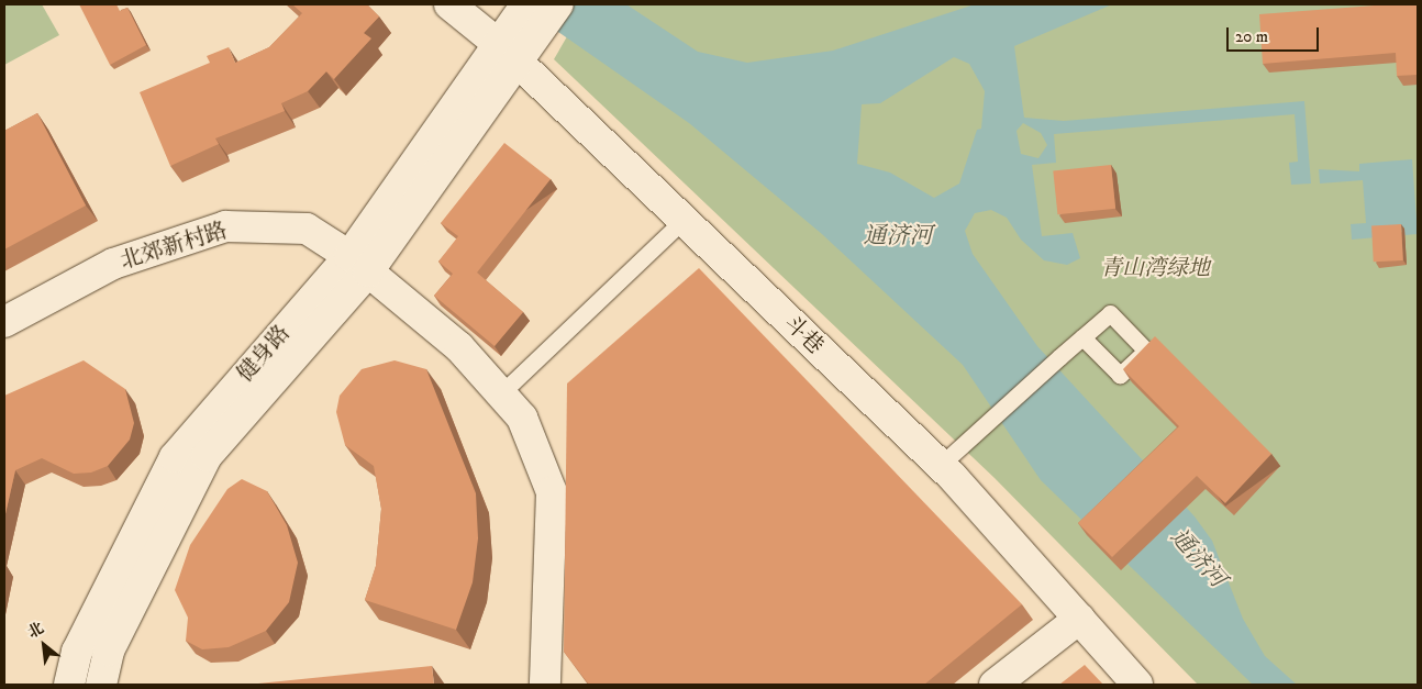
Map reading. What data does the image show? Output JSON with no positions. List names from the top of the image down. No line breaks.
{"streets":{"street":["北郊新村路","斗巷","健身路"]},"crossings":[["北郊新村路","健身路"],["斗巷","健身路"]],"water":["通济河"],"parks":["青山湾绿地"],"scale_bar":"20 m","north":"top left"}
